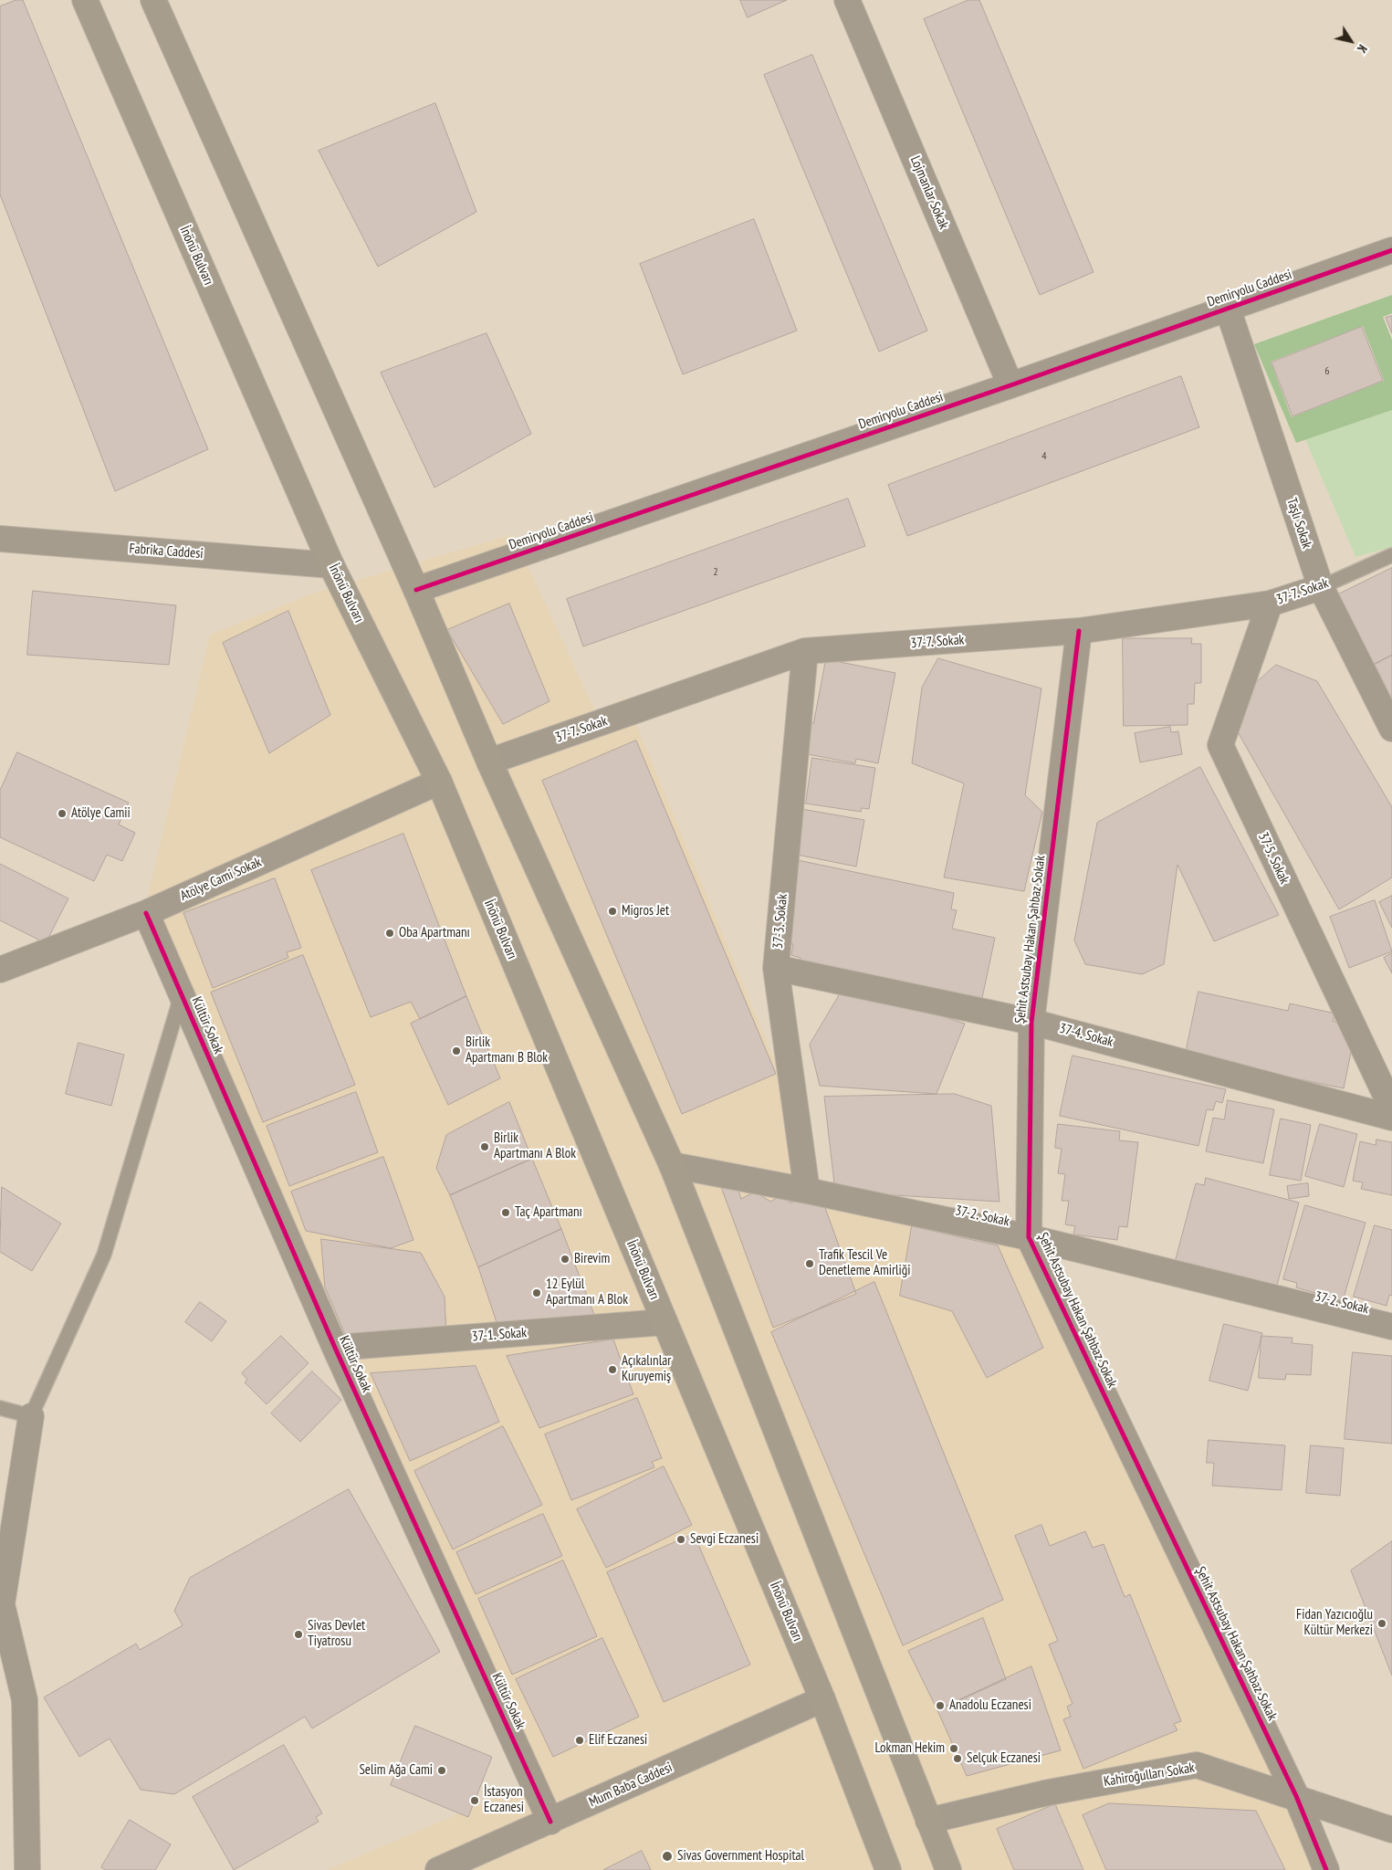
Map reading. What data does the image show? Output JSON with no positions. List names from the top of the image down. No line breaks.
{"streets":{"main road":["İnönü Bulvarı"],"street":["Lojmanlar Sokak","Demiryolu Caddesi","Taşlı Sokak","Fabrika Caddesi","37-7. Sokak","37-5. Sokak","Atölye Cami Sokak","37-3. Sokak","Şehit Astsubay Hakan Şahbaz Sokak","Kültür Sokak","37-4. Sokak","37-2. Sokak","37-1. Sokak","Kahiroğulları Sokak","Mum Baba Caddesi"]},"crossings":[["Lojmanlar Sokak","Demiryolu Caddesi"],["İnönü Bulvarı","Fabrika Caddesi"],["İnönü Bulvarı","Atölye Cami Sokak"],["İnönü Bulvarı","37-1. Sokak"],["İnönü Bulvarı","Mum Baba Caddesi"],["Demiryolu Caddesi","Taşlı Sokak"],["Taşlı Sokak","37-7. Sokak"],["37-7. Sokak","37-5. Sokak"],["37-7. Sokak","37-3. Sokak"],["37-7. Sokak","Şehit Astsubay Hakan Şahbaz Sokak"],["Atölye Cami Sokak","Kültür Sokak"],["37-3. Sokak","37-4. Sokak"],["37-3. Sokak","37-2. Sokak"],["Şehit Astsubay Hakan Şahbaz Sokak","37-4. Sokak"],["Şehit Astsubay Hakan Şahbaz Sokak","37-2. Sokak"],["Şehit Astsubay Hakan Şahbaz Sokak","Kahiroğulları Sokak"],["Kültür Sokak","37-1. Sokak"],["Kültür Sokak","Mum Baba Caddesi"]],"places":["Atölye Camii","Migros Jet","Oba Apartmanı","Birlik Apartmanı B Blok","Birlik Apartmanı A Blok","Taç Apartmanı","Birevim","Trafik Tescil Ve Denetleme Amirliği","12 Eylül Apartmanı A Blok","Açıkalınlar Kuruyemiş","Sevgi Eczanesi","Fidan Yazıcıoğlu Kültür Merkezi","Sivas Devlet Tiyatrosu","Anadolu Eczanesi","Elif Eczanesi","Lokman Hekim","Selçuk Eczanesi","Selim Ağa Cami","İstasyon Eczanesi","Sivas Government Hospital"],"house_numbers":["6","4","2"],"north":"bottom right"}
